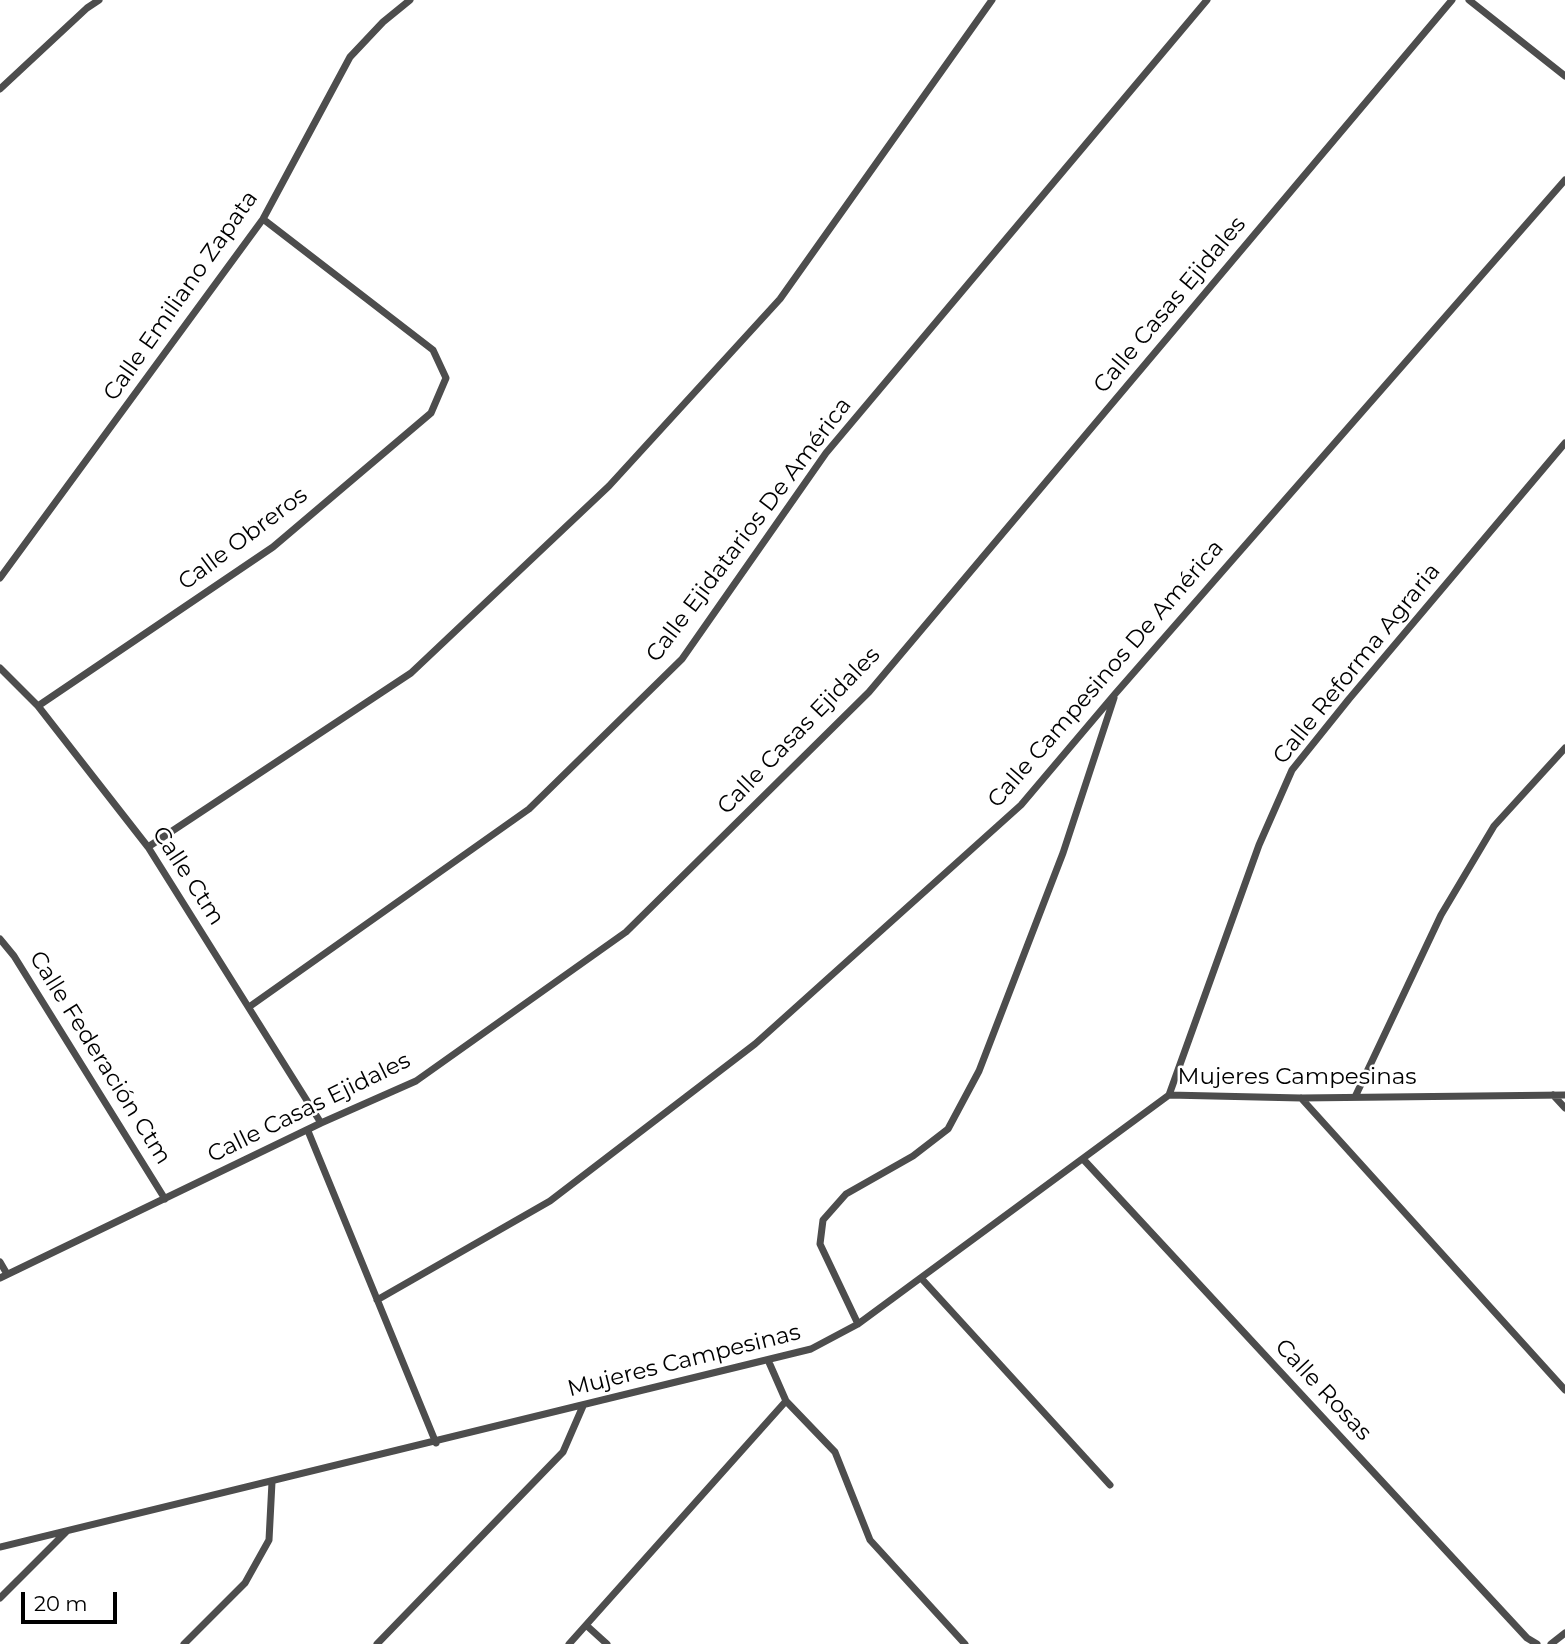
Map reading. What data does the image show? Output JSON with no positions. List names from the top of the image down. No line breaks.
{"streets":{"street":["Calle Emiliano Zapata","Calle Casas Ejidales","Calle Ejidatarios De América","Calle Obreros","Calle Reforma Agraria","Calle Campesinos De América","Calle Ctm","Calle Federación Ctm","Mujeres Campesinas","Calle Rosas"]},"crossings":[["Calle Emiliano Zapata","Calle Obreros"],["Calle Casas Ejidales","Calle Ctm"],["Calle Casas Ejidales","Calle Federación Ctm"],["Calle Ejidatarios De América","Calle Ctm"],["Calle Obreros","Calle Ctm"],["Calle Reforma Agraria","Mujeres Campesinas"],["Mujeres Campesinas","Calle Rosas"]],"scale_bar":"20 m"}
